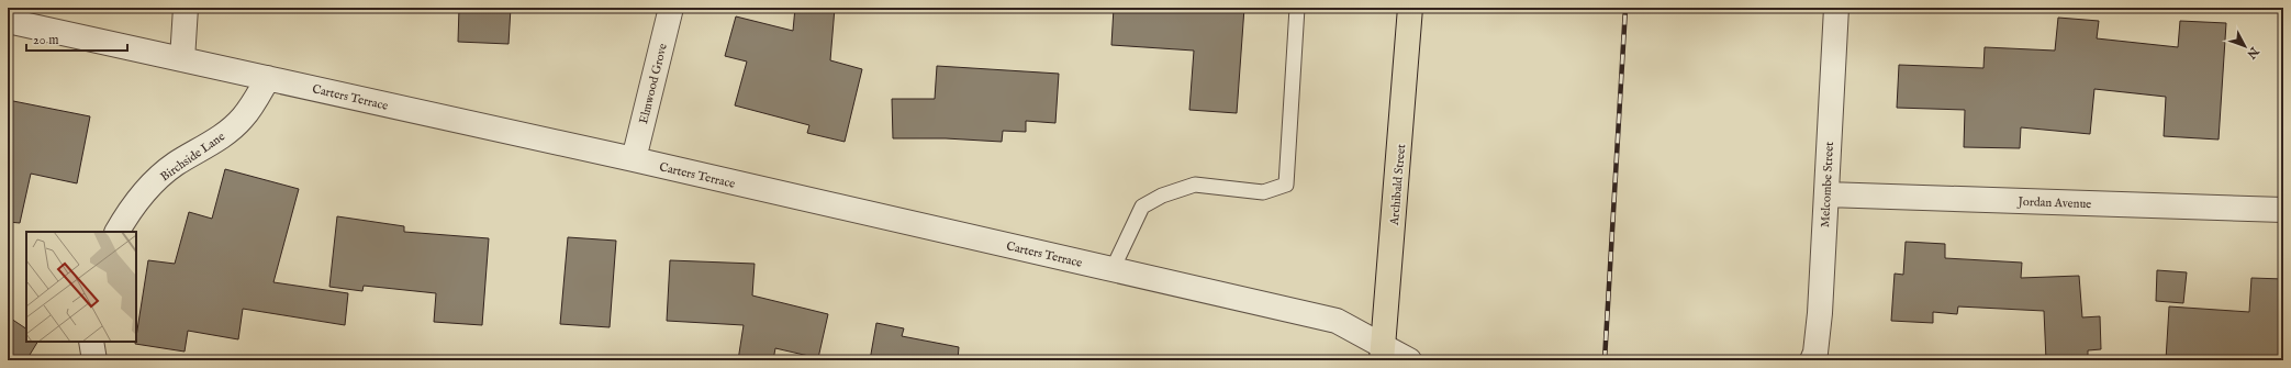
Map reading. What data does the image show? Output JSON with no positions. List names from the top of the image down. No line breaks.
{"streets":{"highway":["Archibald Street"],"street":["Elmwood Grove","Carters Terrace","Birchside Lane","Melcombe Street","Jordan Avenue"]},"crossings":[["Elmwood Grove","Carters Terrace"],["Carters Terrace","Birchside Lane"],["Carters Terrace","Archibald Street"],["Melcombe Street","Jordan Avenue"]],"scale_bar":"20 m","north":"bottom right"}
